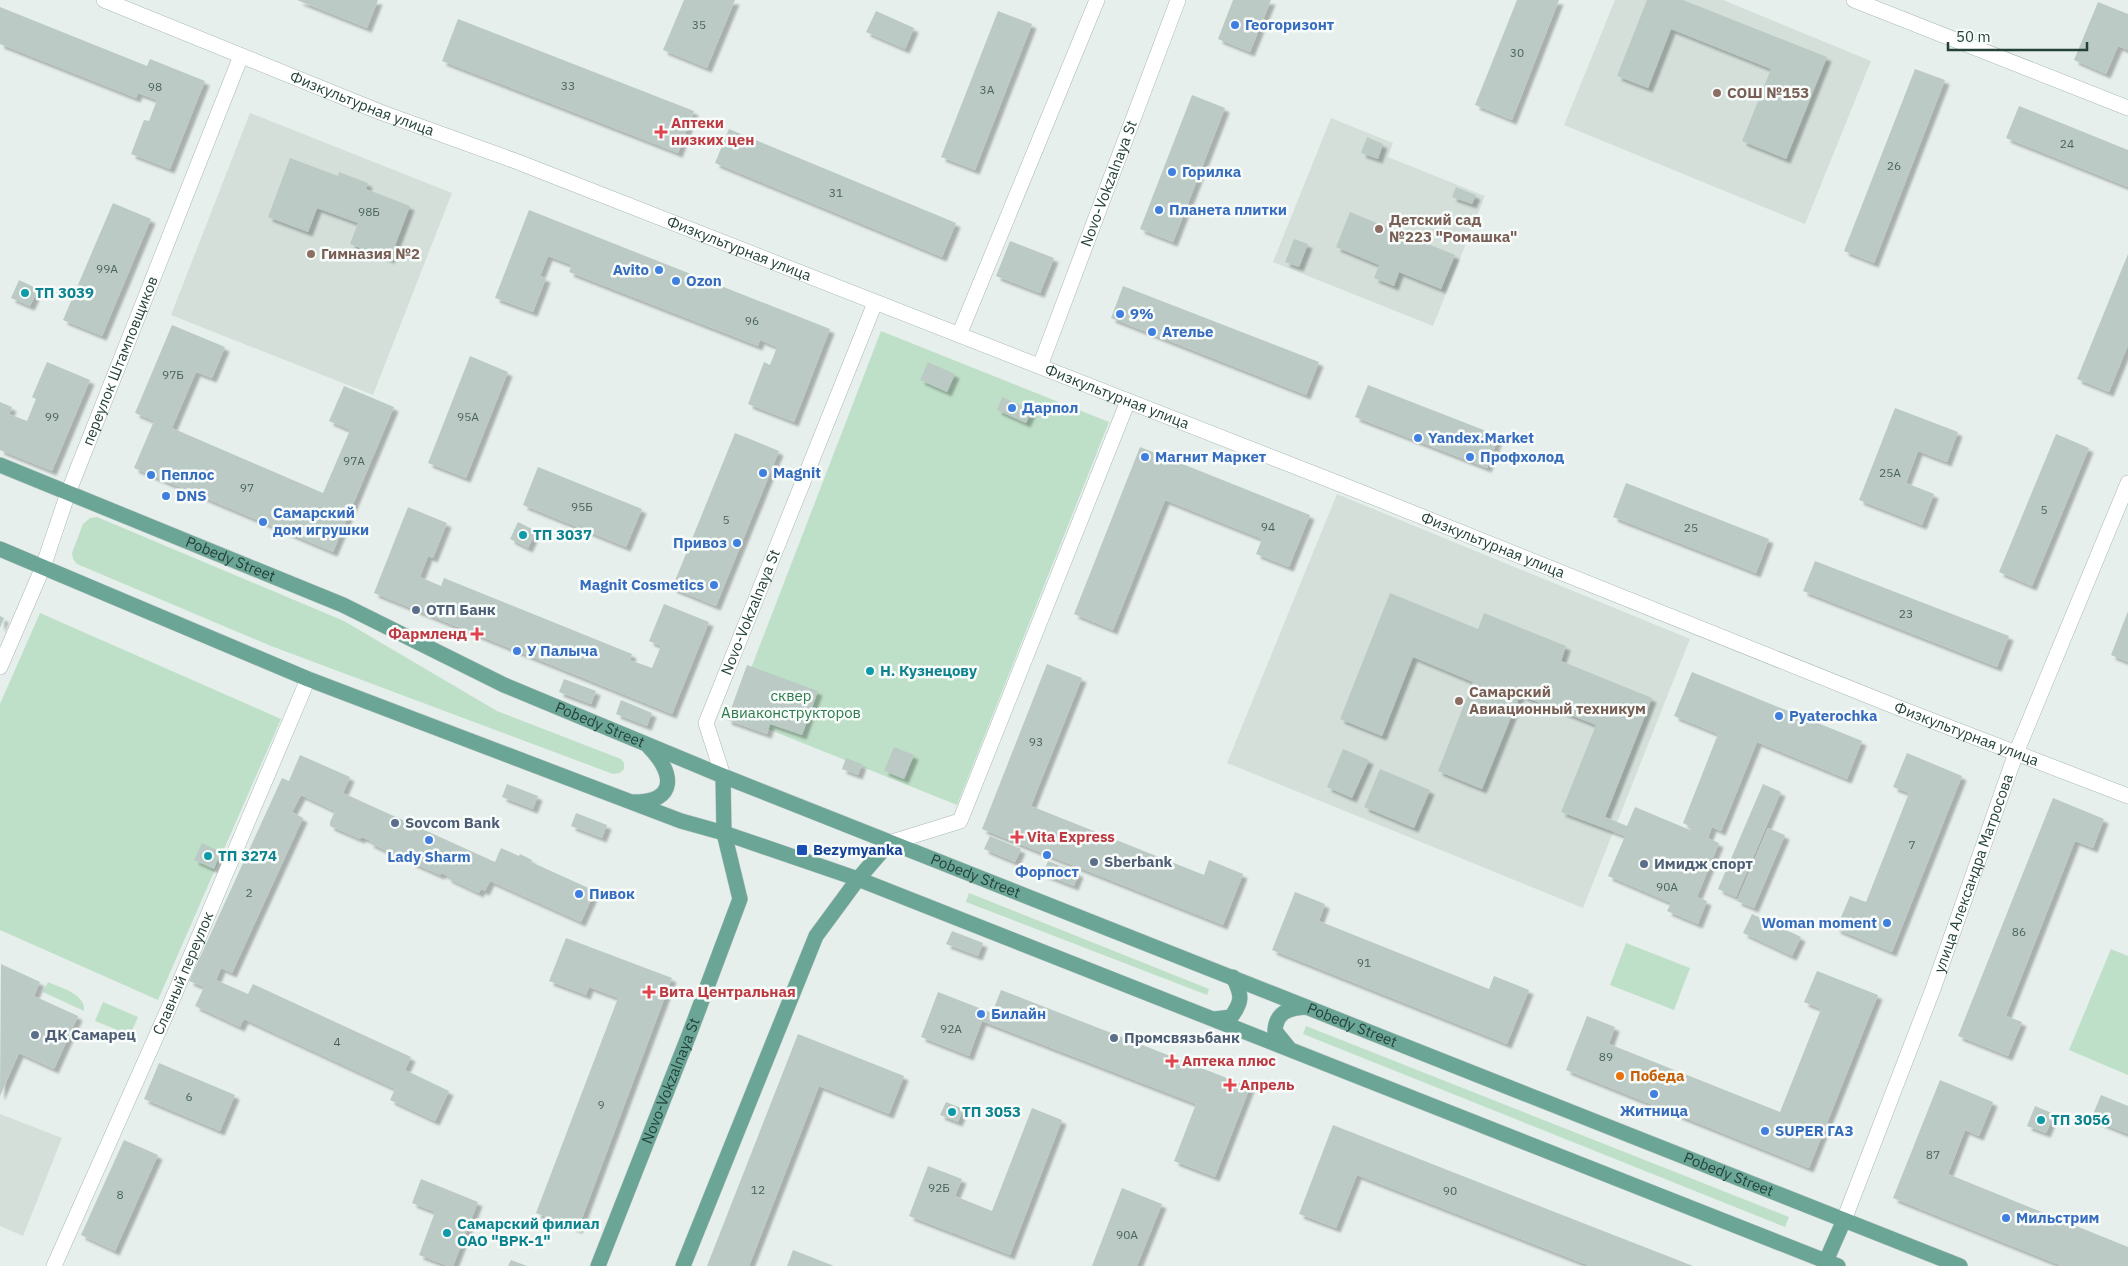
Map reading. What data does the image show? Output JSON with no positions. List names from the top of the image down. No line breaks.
{"streets":{"main road":["Novo-Vokzalnaya St","Pobedy Street","улица Александра Матросова"],"street":["Физкультурная улица","переулок Штамповщиков","Славный переулок"]},"crossings":[["Физкультурная улица","Novo-Vokzalnaya St"],["Физкультурная улица","переулок Штамповщиков"],["Физкультурная улица","улица Александра Матросова"],["Novo-Vokzalnaya St","Pobedy Street"],["переулок Штамповщиков","Pobedy Street"],["Pobedy Street","улица Александра Матросова"]],"parks":["сквер Авиаконструкторов"],"places":{"other":["Геогоризонт","СОШ №153","Горилка","Планета плитки","Детский сад №223 \"Ромашка\"","Гимназия №2","Avito","Ozon","ТП 3039","9%","Ателье","Дарпол","Yandex.Market","Магнит Маркет","Профхолод","Magnit","Пеплос","DNS","Самарский дом игрушки","ТП 3037","Привоз","Magnit Cosmetics","ОТП Банк","У Палыча","Н. Кузнецову","Самарский Авиационный техникум","Pyaterochka","Sovcom Bank","Lady Sharm","Форпост","ТП 3274","Sberbank","Имидж спорт","Пивок","Woman moment","Билайн","ДК Самарец","Промсвязьбанк","Победа","Житница","ТП 3053","ТП 3056","SUPER ГАЗ","Мильстрим","Самарский филиал ОАО \"ВРК-1\""],"health":["Аптеки низких цен","Фармленд","Vita Express","Вита Центральная","Аптека плюс","Апрель"],"transit":["Bezymyanka"]},"house_numbers":["35","30","33","98","3А","24","26","31","98Б","99А","96","97Б","99","95А","97А","25А","97","95Б","5","5","94","25","23","93","7","90А","2","86","91","92А","4","89","6","9","87","92Б","12","90","8","90А"],"scale_bar":"50 m"}
